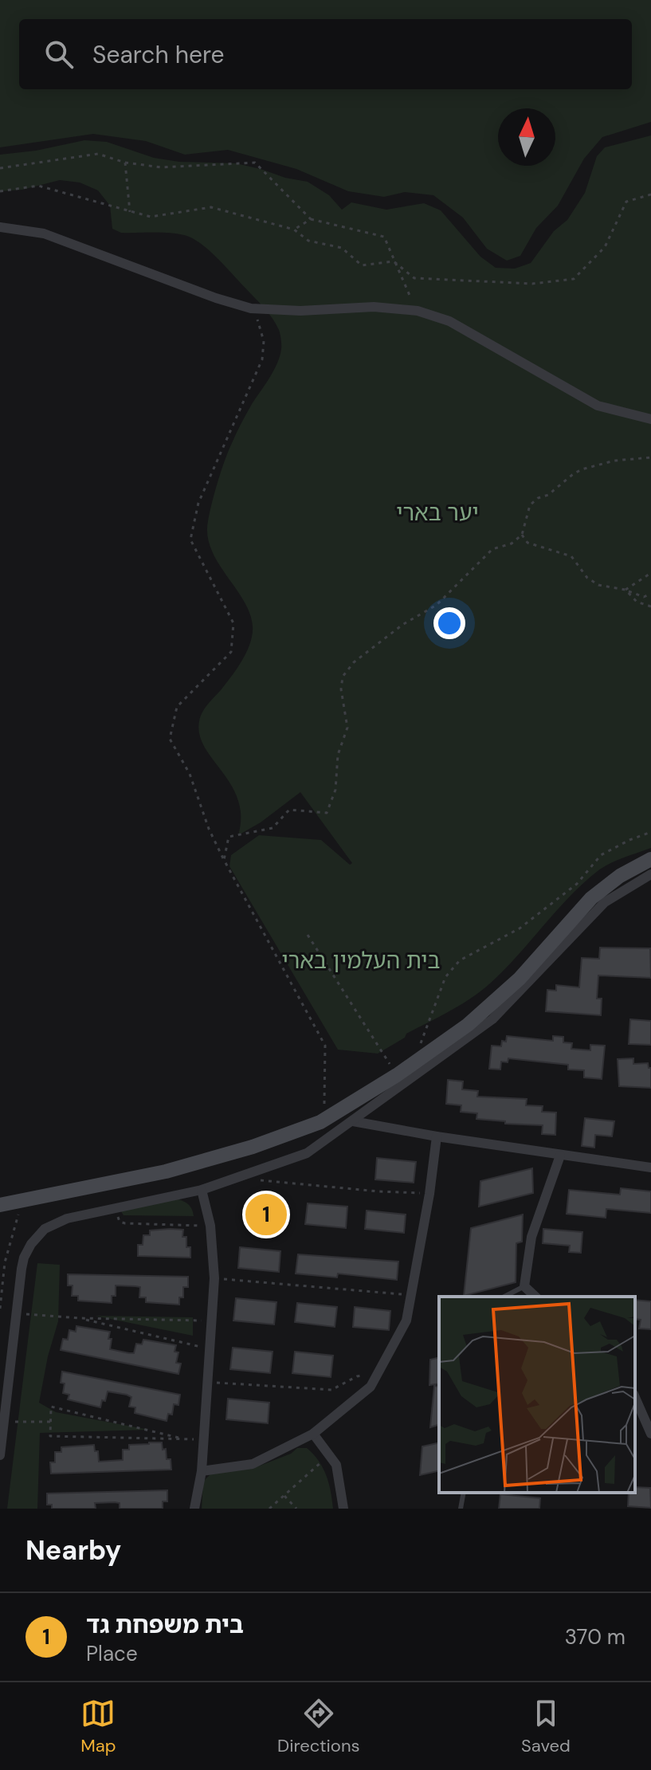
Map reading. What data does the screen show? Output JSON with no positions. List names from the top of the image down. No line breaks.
{"parks":["יער בארי","בית העלמין בארי"],"north":"top","page":{"search":"Search here","pins":"1","heading":"Nearby","list":[{"mark":"1","name":"בית משפחת גד","note":"Place","value":"370 m"}],"nav":["Map","Directions","Saved"]}}
